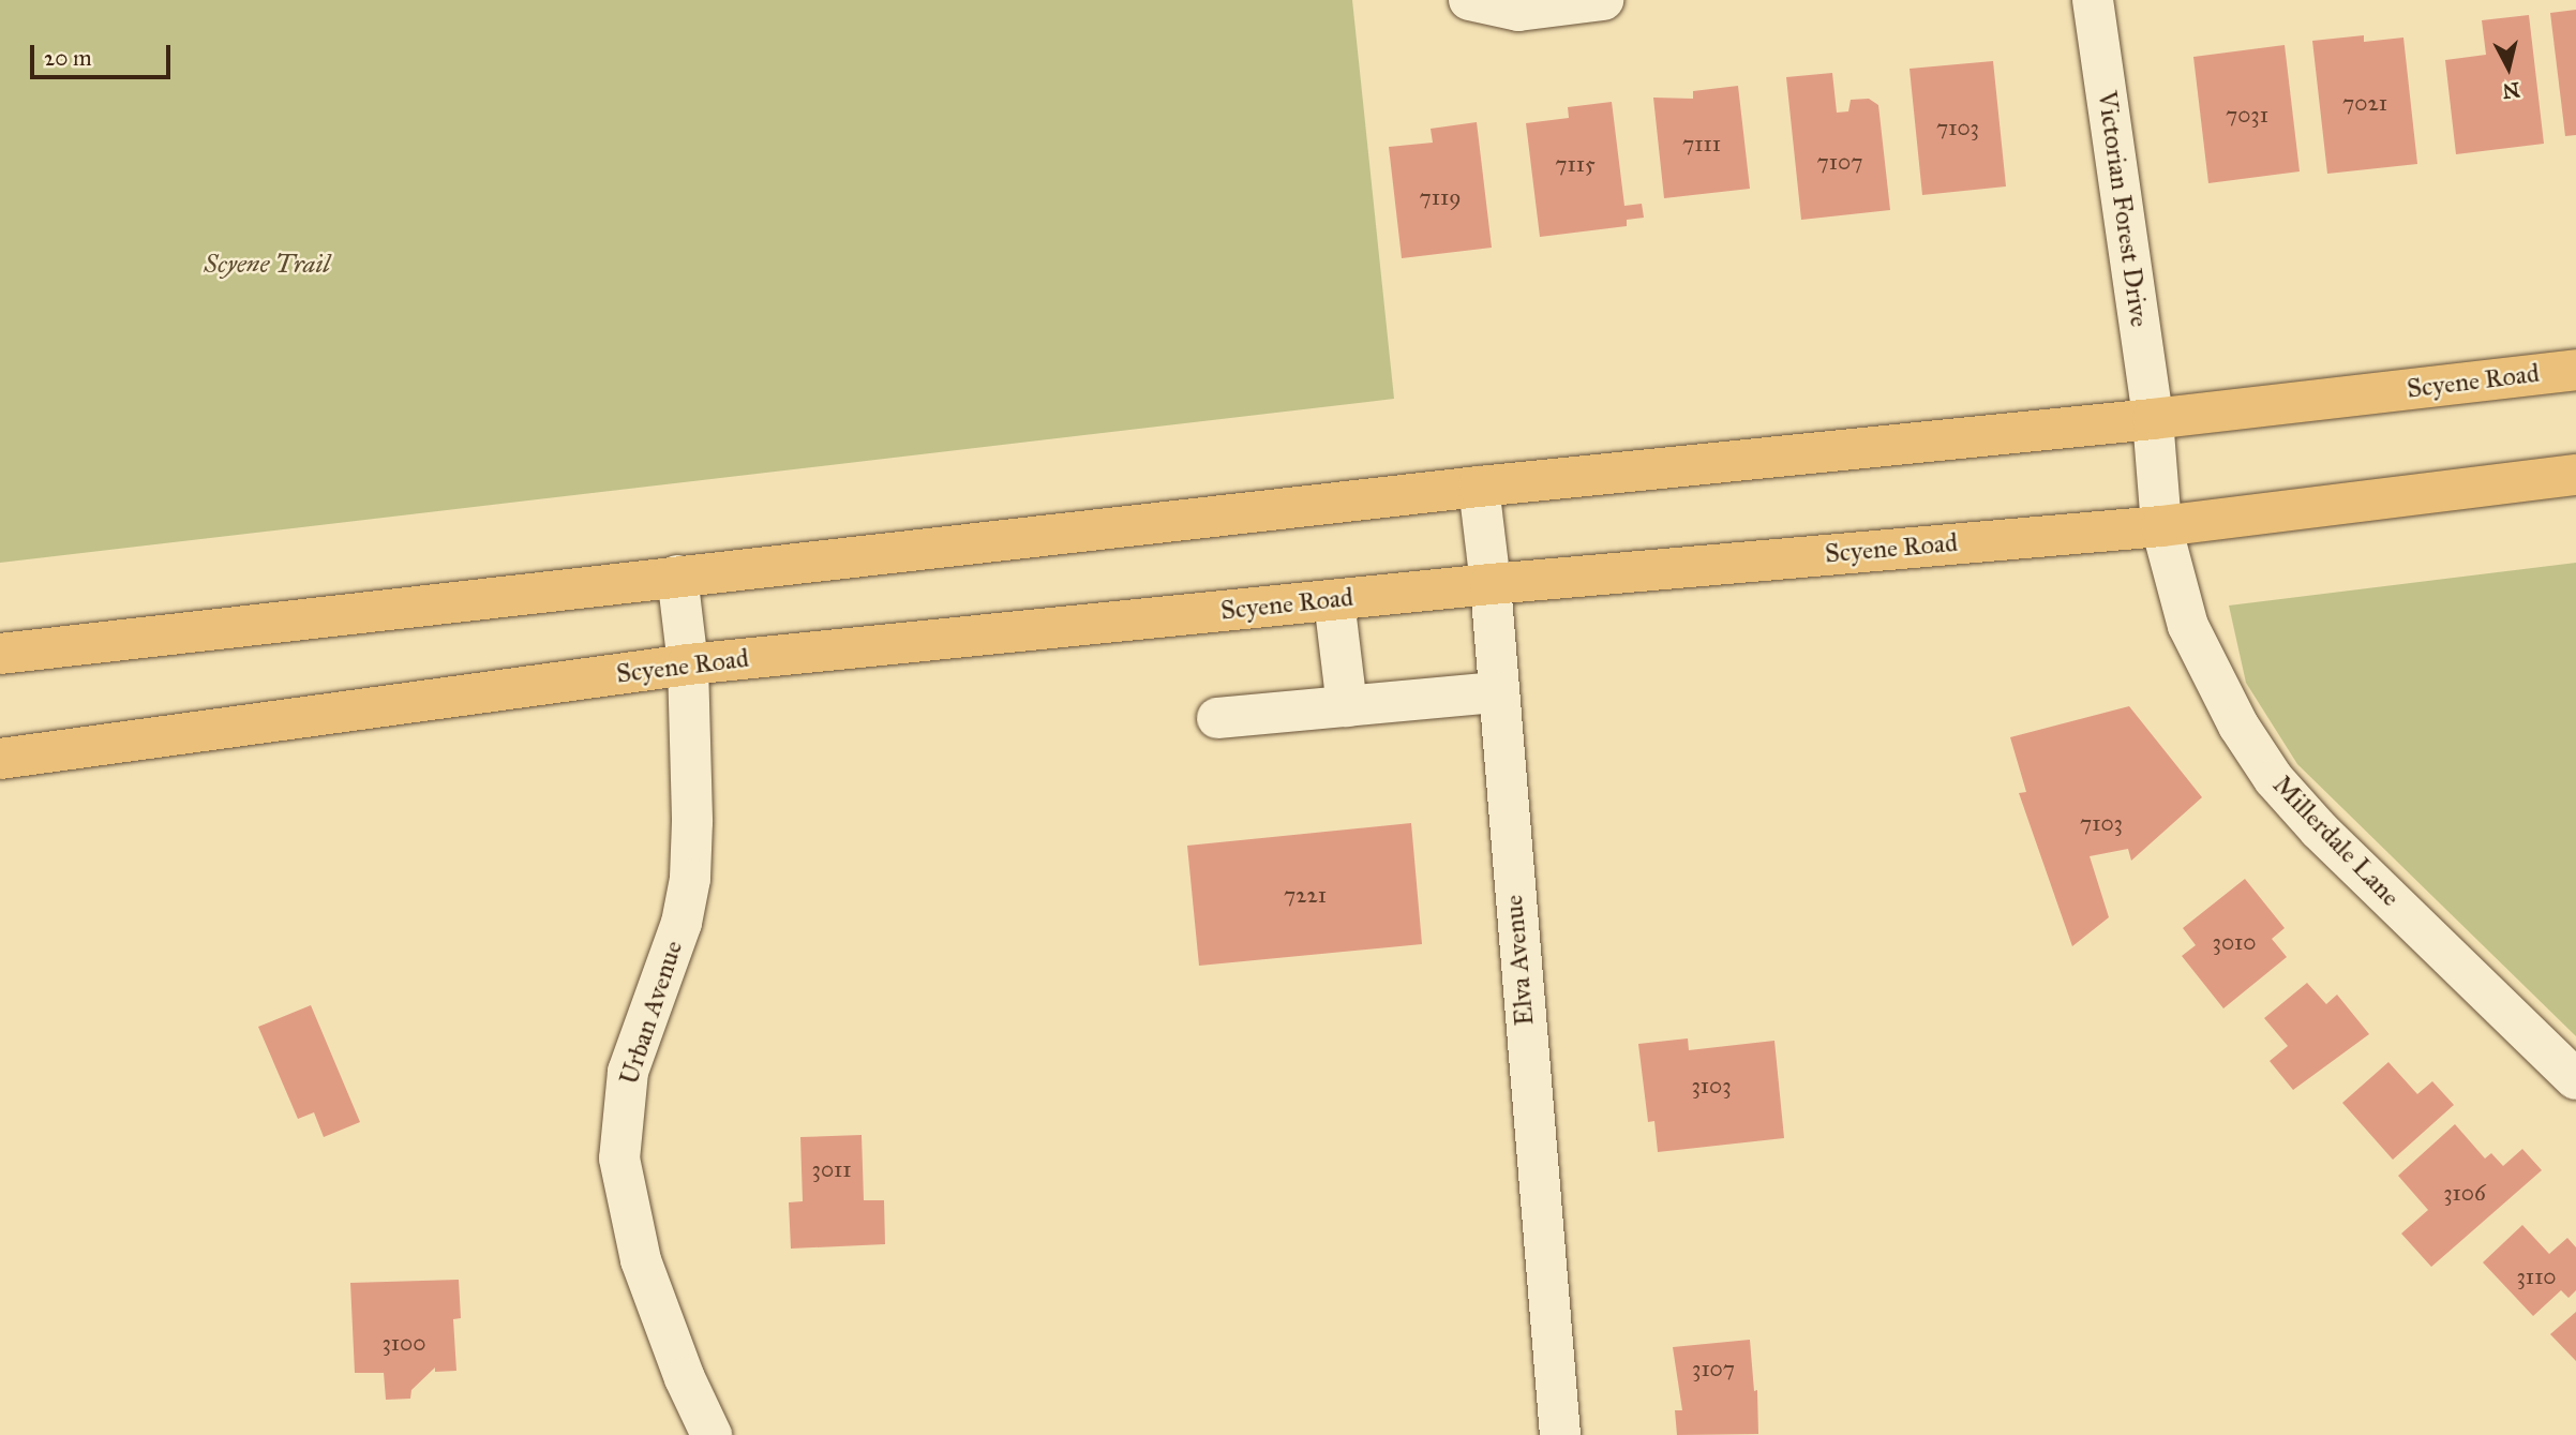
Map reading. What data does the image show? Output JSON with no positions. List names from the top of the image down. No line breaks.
{"streets":{"main road":["Scyene Road"],"street":["Victorian Forest Drive","Millerdale Lane","Elva Avenue","Urban Avenue"]},"crossings":[["Victorian Forest Drive","Scyene Road"],["Victorian Forest Drive","Millerdale Lane"],["Scyene Road","Millerdale Lane"],["Scyene Road","Elva Avenue"],["Scyene Road","Urban Avenue"]],"parks":["Scyene Trail"],"house_numbers":["7021","7031","7103","7111","7107","7115","7119","7103","7221","3010","3103","3011","3106","3110","3100","3107"],"scale_bar":"20 m","north":"bottom"}
